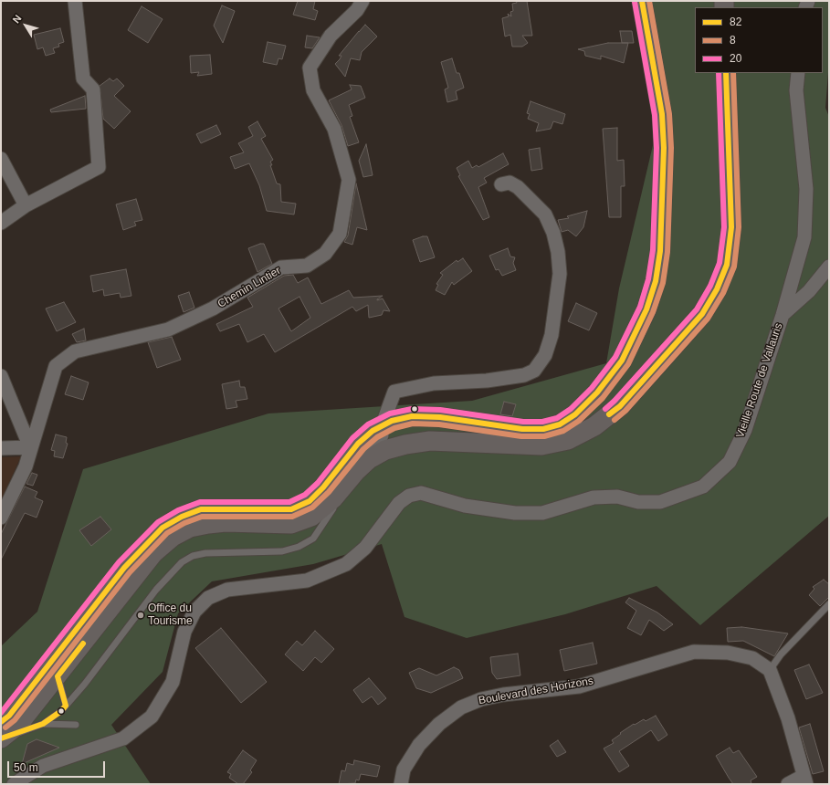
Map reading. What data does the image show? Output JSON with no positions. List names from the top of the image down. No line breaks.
{"streets":{"street":["Chemin Lintier","Vieille Route de Vallauris","Boulevard des Horizons"]},"places":["Office du Tourisme"],"lines":["transit line 82","transit line 8","transit line 20"],"legend":["82","8","20"],"scale_bar":"50 m","north":"top left"}
